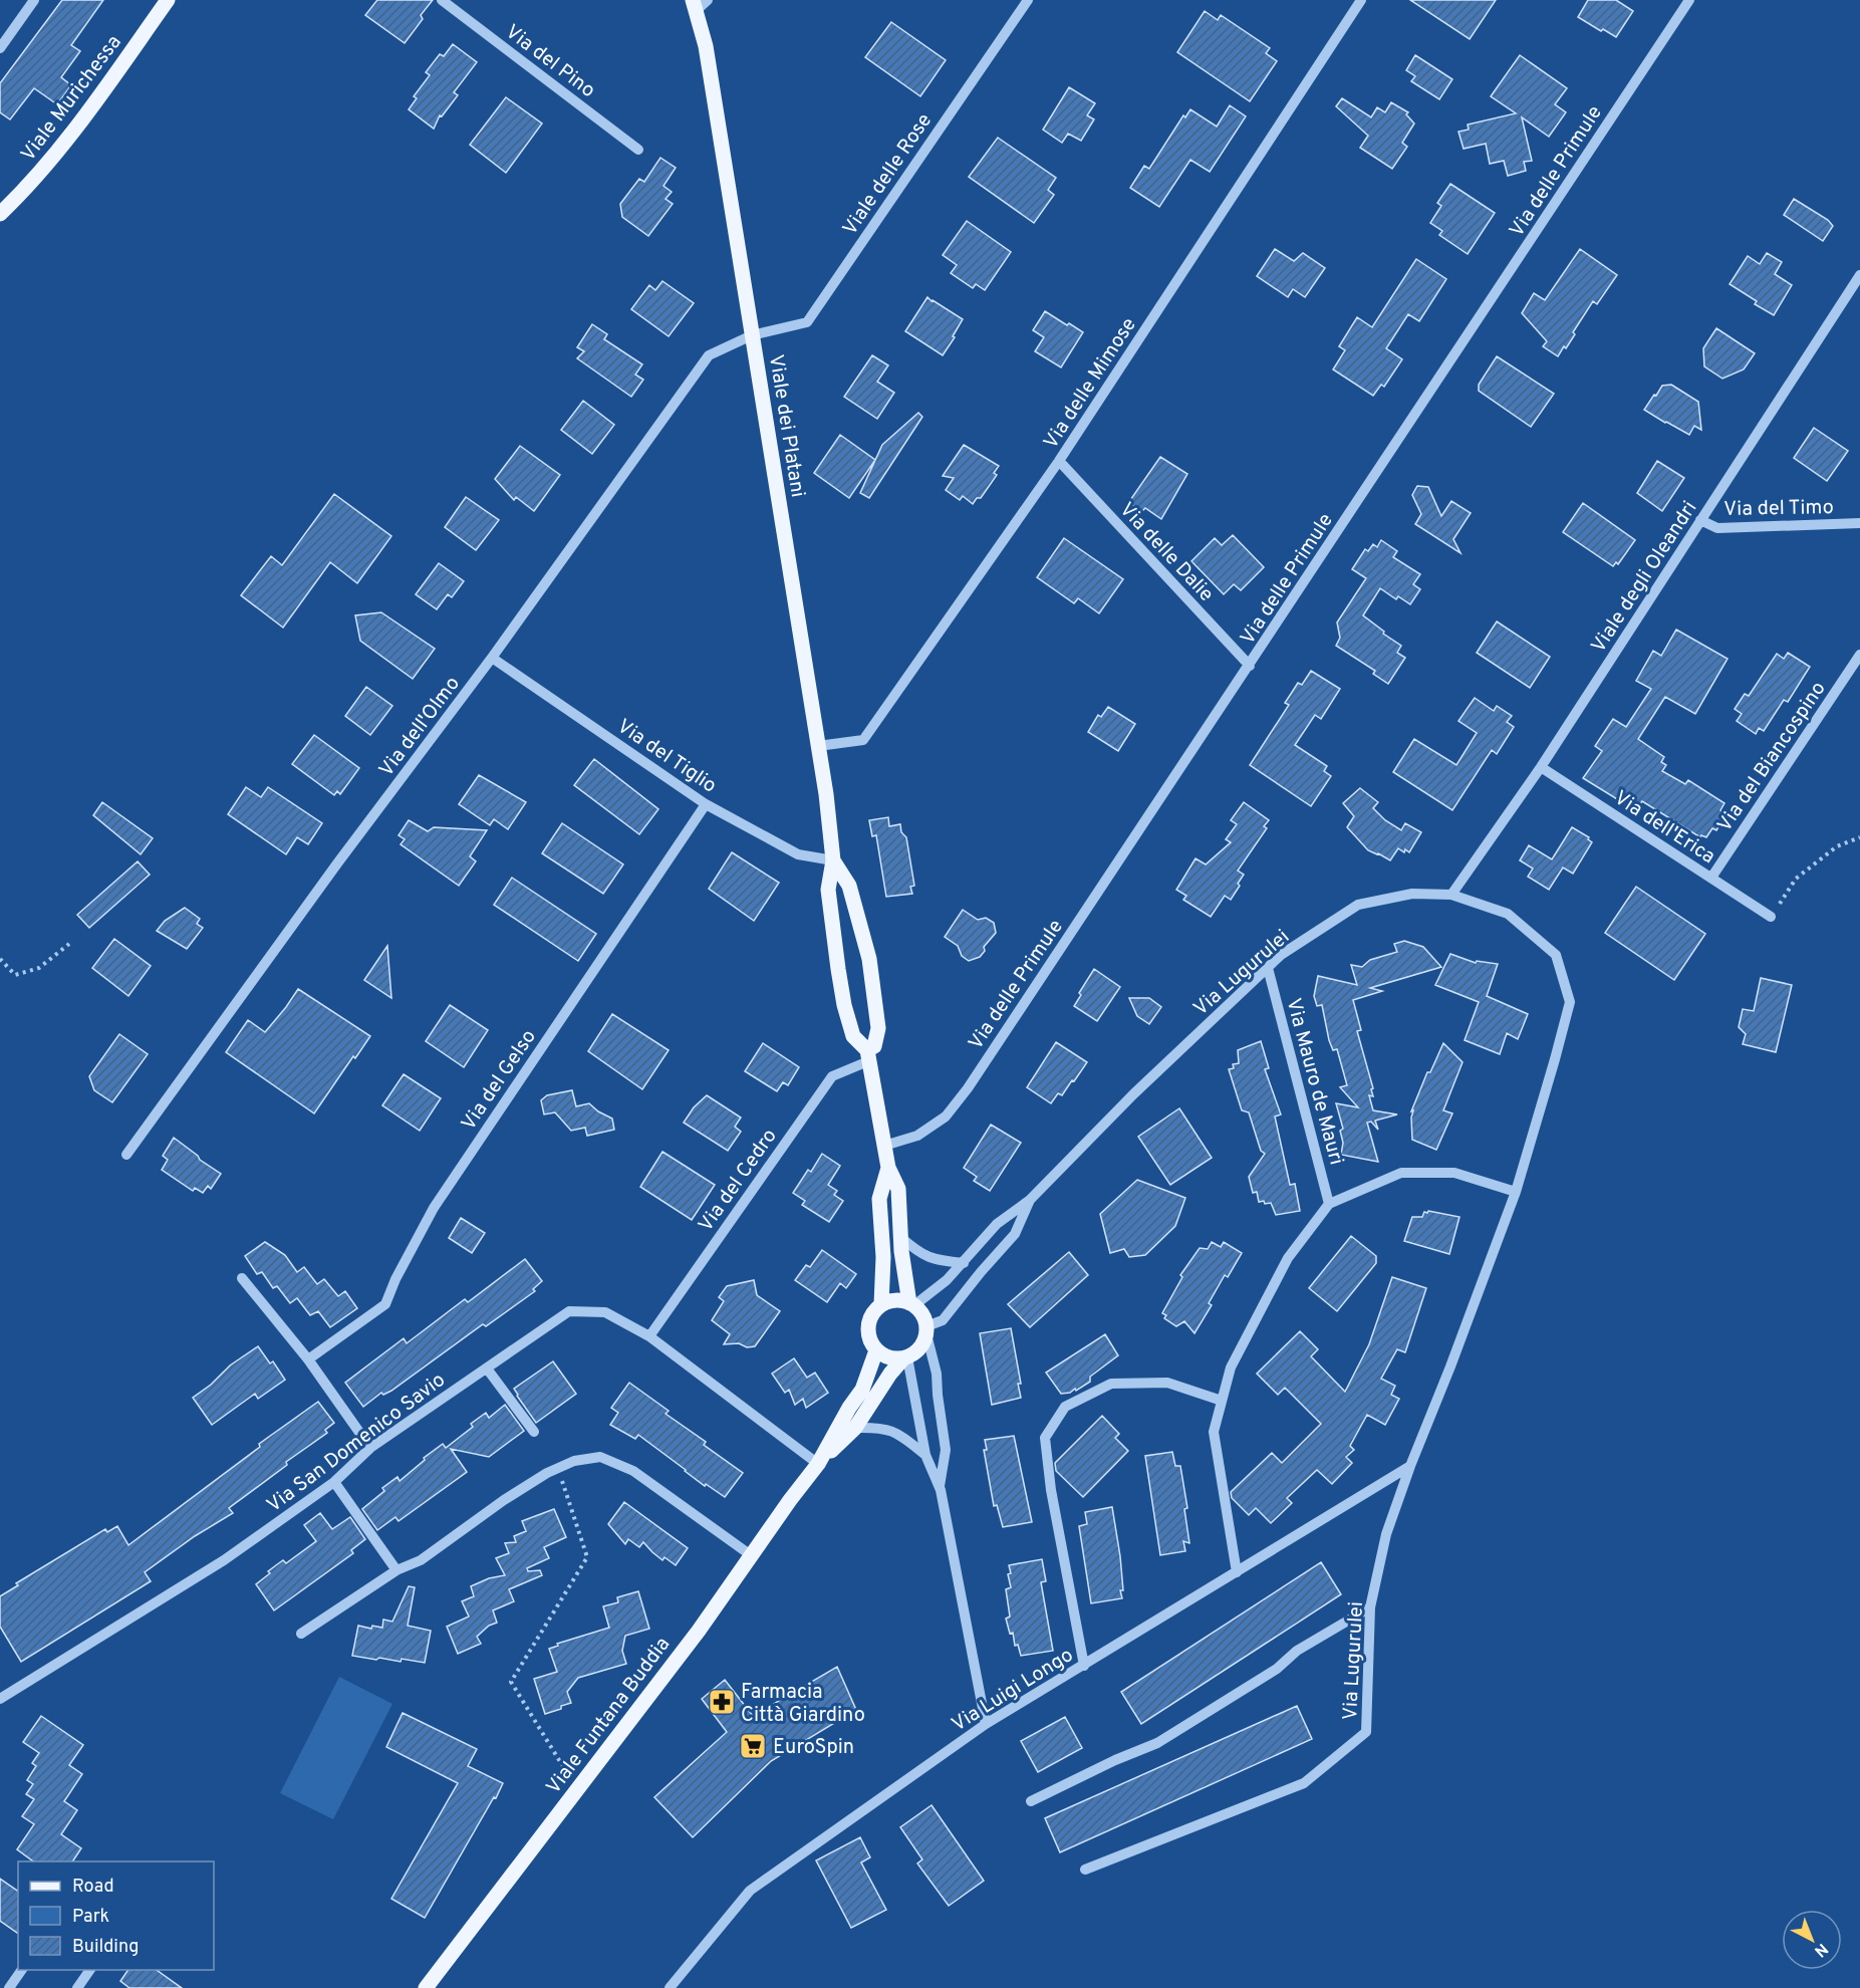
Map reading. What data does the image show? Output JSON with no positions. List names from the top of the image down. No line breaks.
{"streets":{"main road":["Viale Murichessa","Viale dei Platani","Viale Funtana Buddia"],"street":["Via del Pino","Via delle Primule","Viale delle Rose","Via delle Mimose","Via del Timo","Via delle Dalie","Viale degli Oleandri","Via dell'Olmo","Via del Tiglio","Via del Biancospino","Via dell'Erica","Via Lugurulei","Via del Gelso","Via Mauro de Mauri","Via del Cedro","Via San Domenico Savio","Via Luigi Longo"]},"crossings":[["Via delle Primule","Viale dei Platani"],["Via delle Primule","Via delle Dalie"],["Viale delle Rose","Viale dei Platani"],["Viale delle Rose","Via dell'Olmo"],["Via delle Mimose","Viale dei Platani"],["Via delle Mimose","Via delle Dalie"],["Viale dei Platani","Via dell'Olmo"],["Viale dei Platani","Via del Tiglio"],["Viale dei Platani","Via Lugurulei"],["Viale dei Platani","Via del Cedro"],["Viale dei Platani","Viale Funtana Buddia"],["Via del Timo","Viale degli Oleandri"],["Viale degli Oleandri","Via dell'Erica"],["Viale degli Oleandri","Via Lugurulei"],["Via dell'Olmo","Via del Tiglio"],["Via del Tiglio","Via del Gelso"],["Via del Biancospino","Via dell'Erica"],["Via Lugurulei","Via Mauro de Mauri"],["Via Lugurulei","Via Luigi Longo"],["Via Lugurulei","Viale Funtana Buddia"],["Via del Cedro","Via San Domenico Savio"],["Via San Domenico Savio","Viale Funtana Buddia"]],"places":{"pharmacy":["Farmacia Città Giardino"],"supermarket":["EuroSpin"]},"legend":["Road","Park","Building"],"north":"bottom right"}
